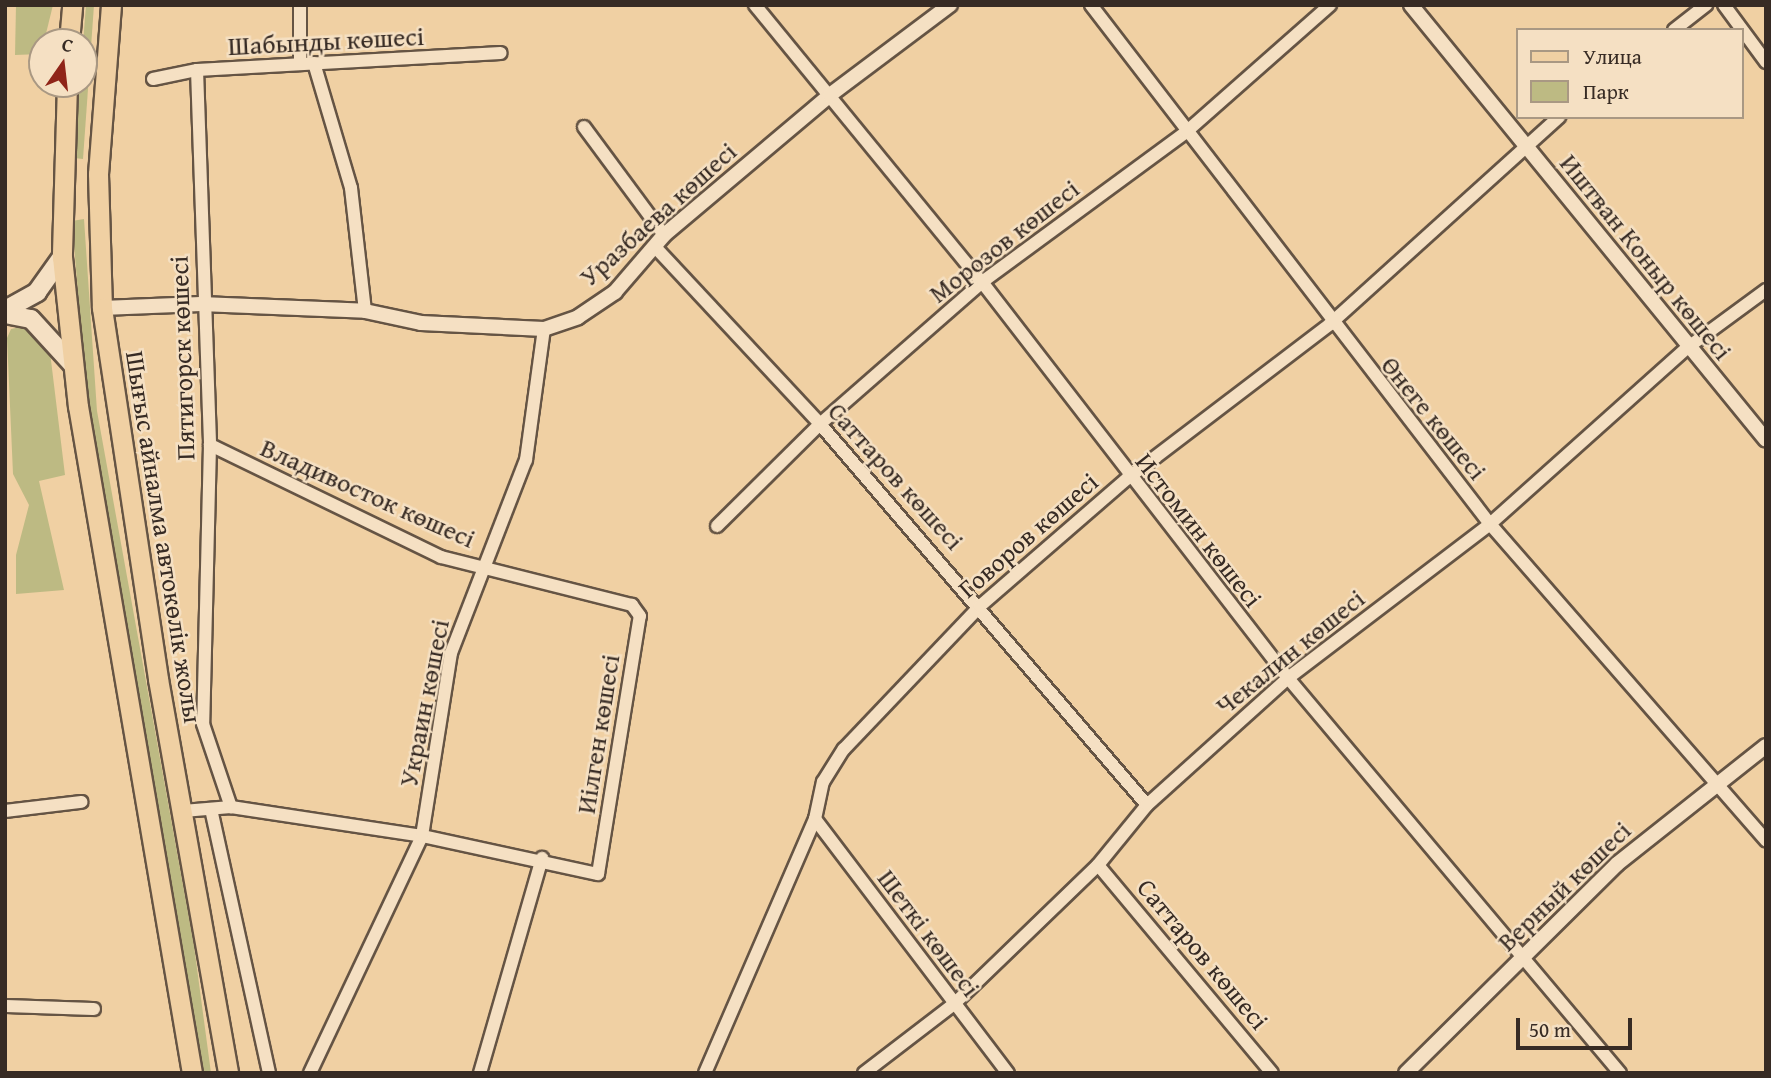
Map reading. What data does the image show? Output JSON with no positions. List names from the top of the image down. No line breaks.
{"streets":{"main road":["Шығыс айналма автокөлік жолы"],"street":["Шабынды көшесі","Уразбаева көшесі","Морозов көшесі","Иштван Коныр көшесі","Пятигорск көшесі","Өнеге көшесі","Саттаров көшесі","Владивосток көшесі","Истомин көшесі","Говоров көшесі","Чекалин көшесі","Украин көшесі","Иілген көшесі","Верный көшесі","Шеткі көшесі"]},"crossings":[["Шабынды көшесі","Пятигорск көшесі"],["Уразбаева көшесі","Пятигорск көшесі"],["Уразбаева көшесі","Саттаров көшесі"],["Уразбаева көшесі","Истомин көшесі"],["Уразбаева көшесі","Шығыс айналма автокөлік жолы"],["Уразбаева көшесі","Украин көшесі"],["Морозов көшесі","Өнеге көшесі"],["Морозов көшесі","Саттаров көшесі"],["Морозов көшесі","Истомин көшесі"],["Иштван Коныр көшесі","Говоров көшесі"],["Иштван Коныр көшесі","Чекалин көшесі"],["Пятигорск көшесі","Владивосток көшесі"],["Өнеге көшесі","Говоров көшесі"],["Өнеге көшесі","Чекалин көшесі"],["Өнеге көшесі","Верный көшесі"],["Саттаров көшесі","Говоров көшесі"],["Саттаров көшесі","Чекалин көшесі"],["Владивосток көшесі","Украин көшесі"],["Владивосток көшесі","Иілген көшесі"],["Истомин көшесі","Говоров көшесі"],["Истомин көшесі","Чекалин көшесі"],["Истомин көшесі","Верный көшесі"],["Говоров көшесі","Шеткі көшесі"],["Чекалин көшесі","Шеткі көшесі"]],"legend":["Улица","Парк"],"scale_bar":"50 m","north":"top"}
